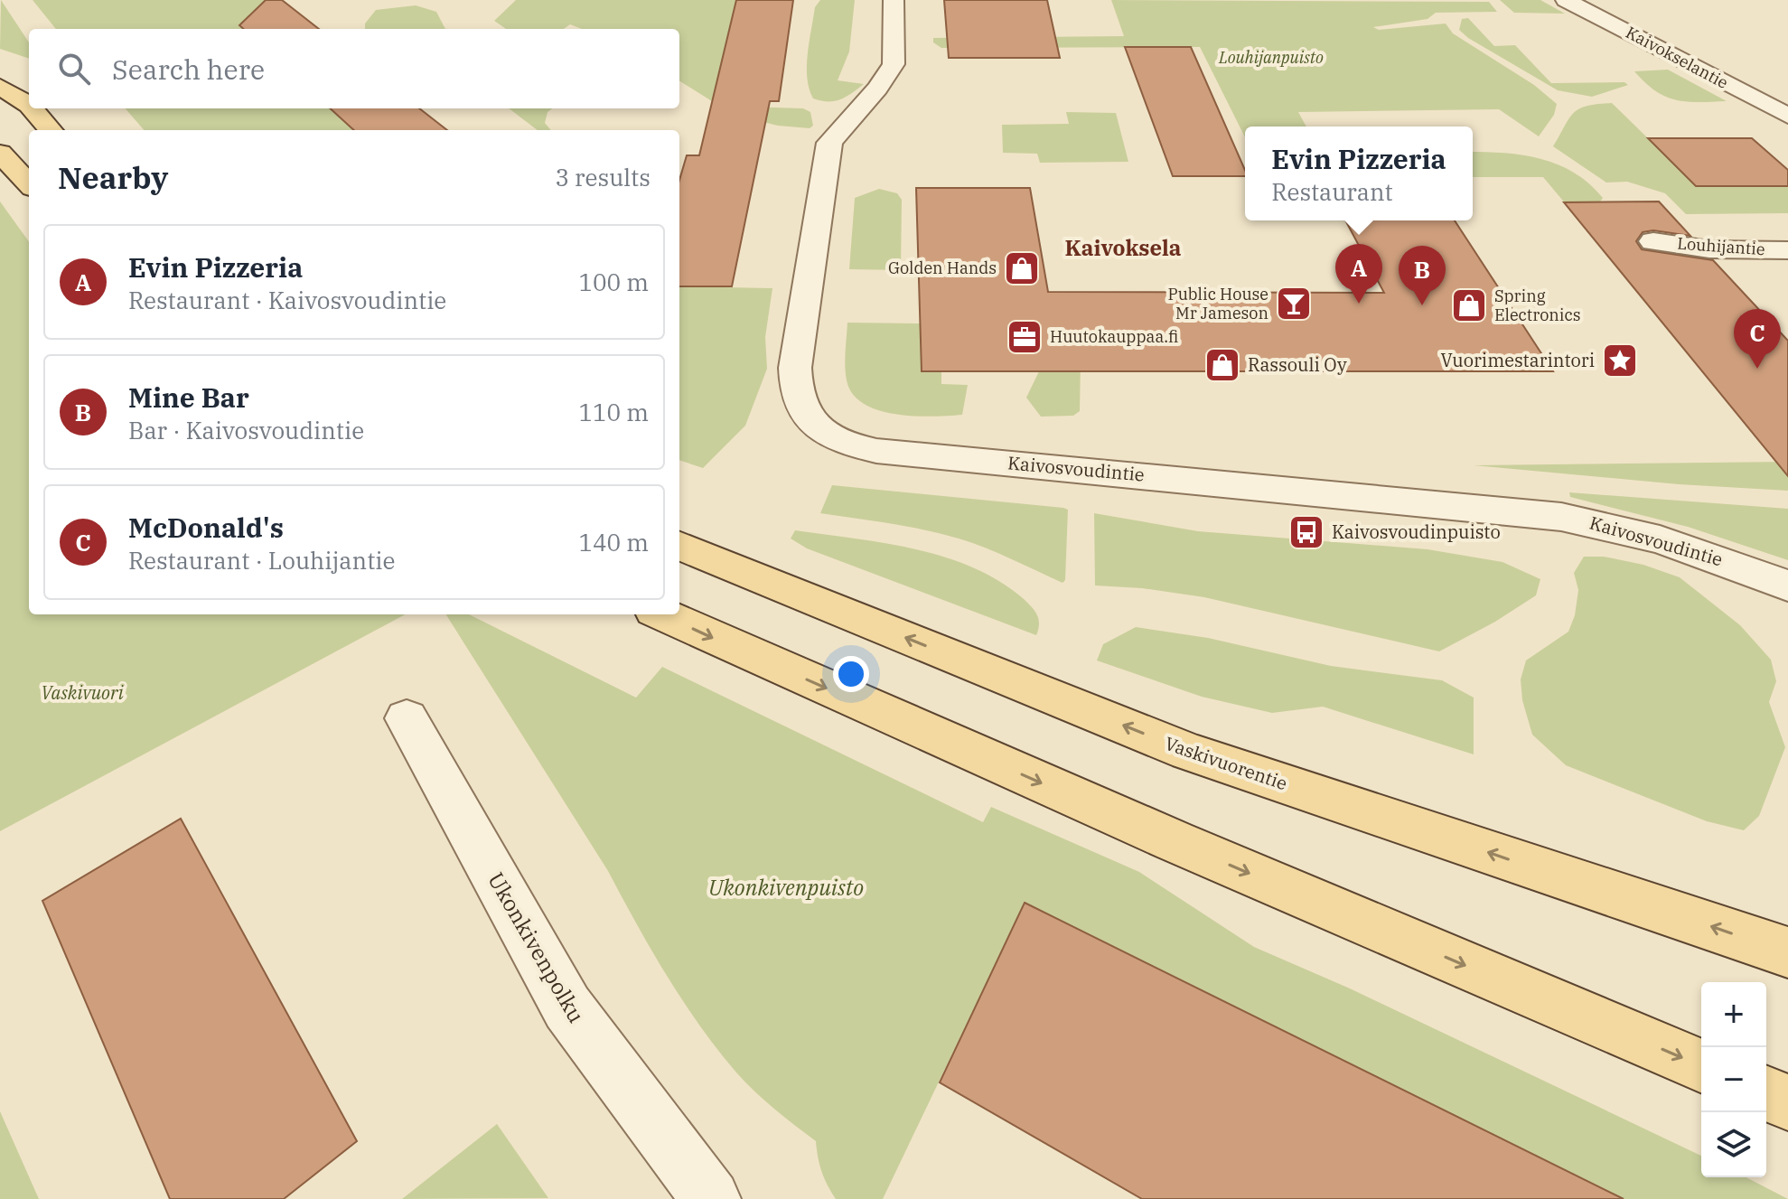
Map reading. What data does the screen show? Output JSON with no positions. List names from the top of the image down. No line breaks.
{"streets":{"main road":["Vaskivuorentie"],"street":["Kaivokselantie","Louhijantie","Kaivosvoudintie","Ukonkivenpolku"]},"districts":["Kaivoksela"],"parks":["Louhijanpuisto","Vaskivuori","Ukonkivenpuisto"],"places":{"shop":["Golden Hands","Spring Electronics","Rassouli Oy"],"bar":["Public House Mr Jameson"],"office":["Huutokauppaa.fi"],"place":["Vuorimestarintori"],"bus stop":["Kaivosvoudinpuisto"]},"page":{"search":"Search here","popup":["Evin Pizzeria","Restaurant"],"heading":["Nearby","3 results"],"list":[{"mark":"A","name":"Evin Pizzeria","note":"Restaurant · Kaivosvoudintie","value":"100 m"},{"mark":"B","name":"Mine Bar","note":"Bar · Kaivosvoudintie","value":"110 m"},{"mark":"C","name":"McDonald's","note":"Restaurant · Louhijantie","value":"140 m"}],"pins":["A","B","C"],"map_buttons":["+","−"]}}
